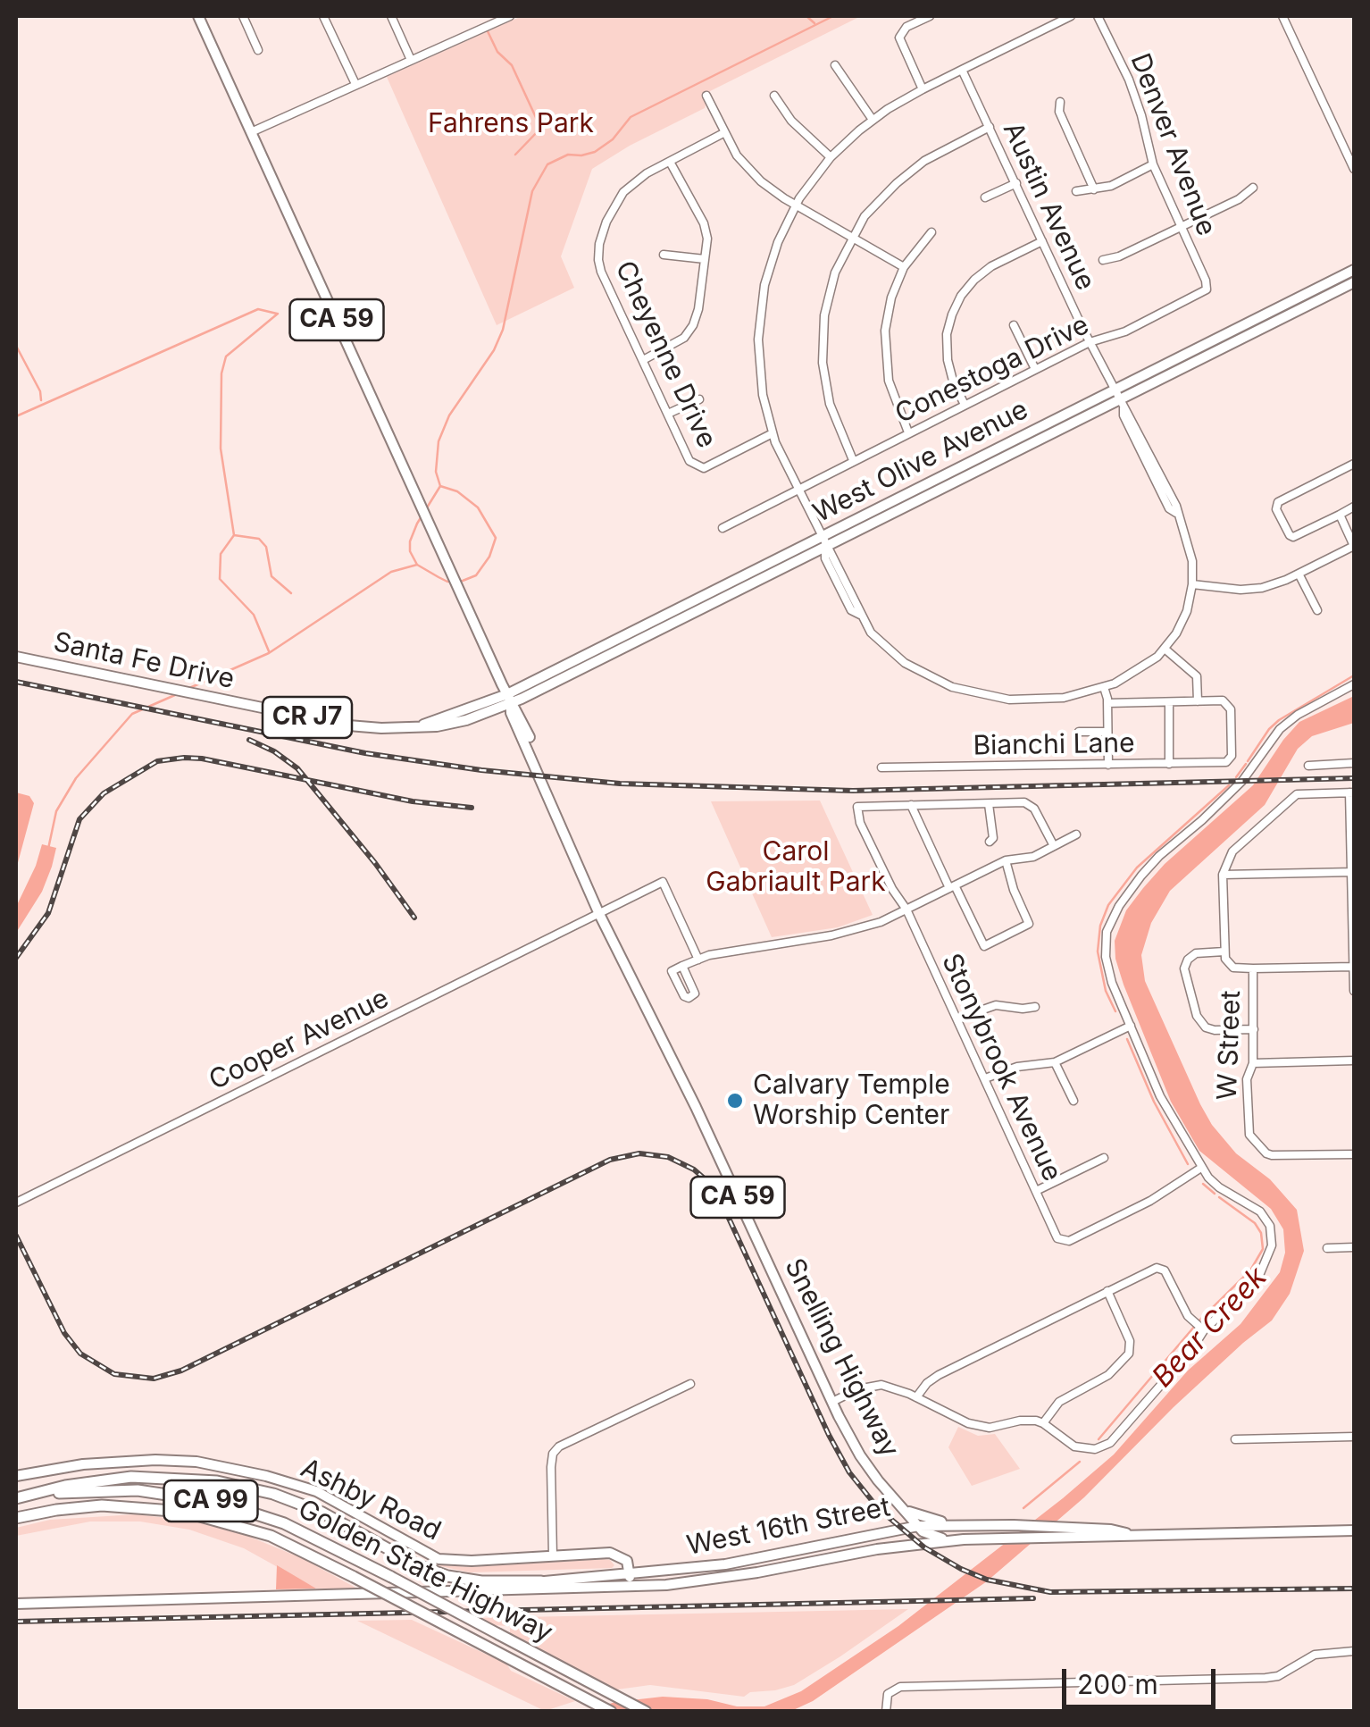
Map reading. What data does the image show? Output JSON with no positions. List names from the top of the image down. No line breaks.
{"streets":{"highway":["CA 99","Golden State Highway"],"main road":["CA 59","West Olive Avenue","Santa Fe Drive","CR J7","Snelling Highway","Ashby Road","West 16th Street"],"street":["Denver Avenue","Austin Avenue","Cheyenne Drive","Conestoga Drive","Bianchi Lane","Cooper Avenue","W Street","Stonybrook Avenue"]},"crossings":[["Denver Avenue","Conestoga Drive"],["Austin Avenue","Conestoga Drive"],["Austin Avenue","West Olive Avenue"],["CA 59","West Olive Avenue"],["CA 59","Santa Fe Drive"],["CA 59","Snelling Highway"],["West Olive Avenue","Santa Fe Drive"],["West Olive Avenue","Snelling Highway"],["Santa Fe Drive","Snelling Highway"],["Cooper Avenue","Snelling Highway"],["Snelling Highway","West 16th Street"],["Ashby Road","West 16th Street"]],"water":["Bear Creek"],"parks":["Fahrens Park","Carol Gabriault Park"],"places":["Calvary Temple Worship Center"],"scale_bar":"200 m"}
